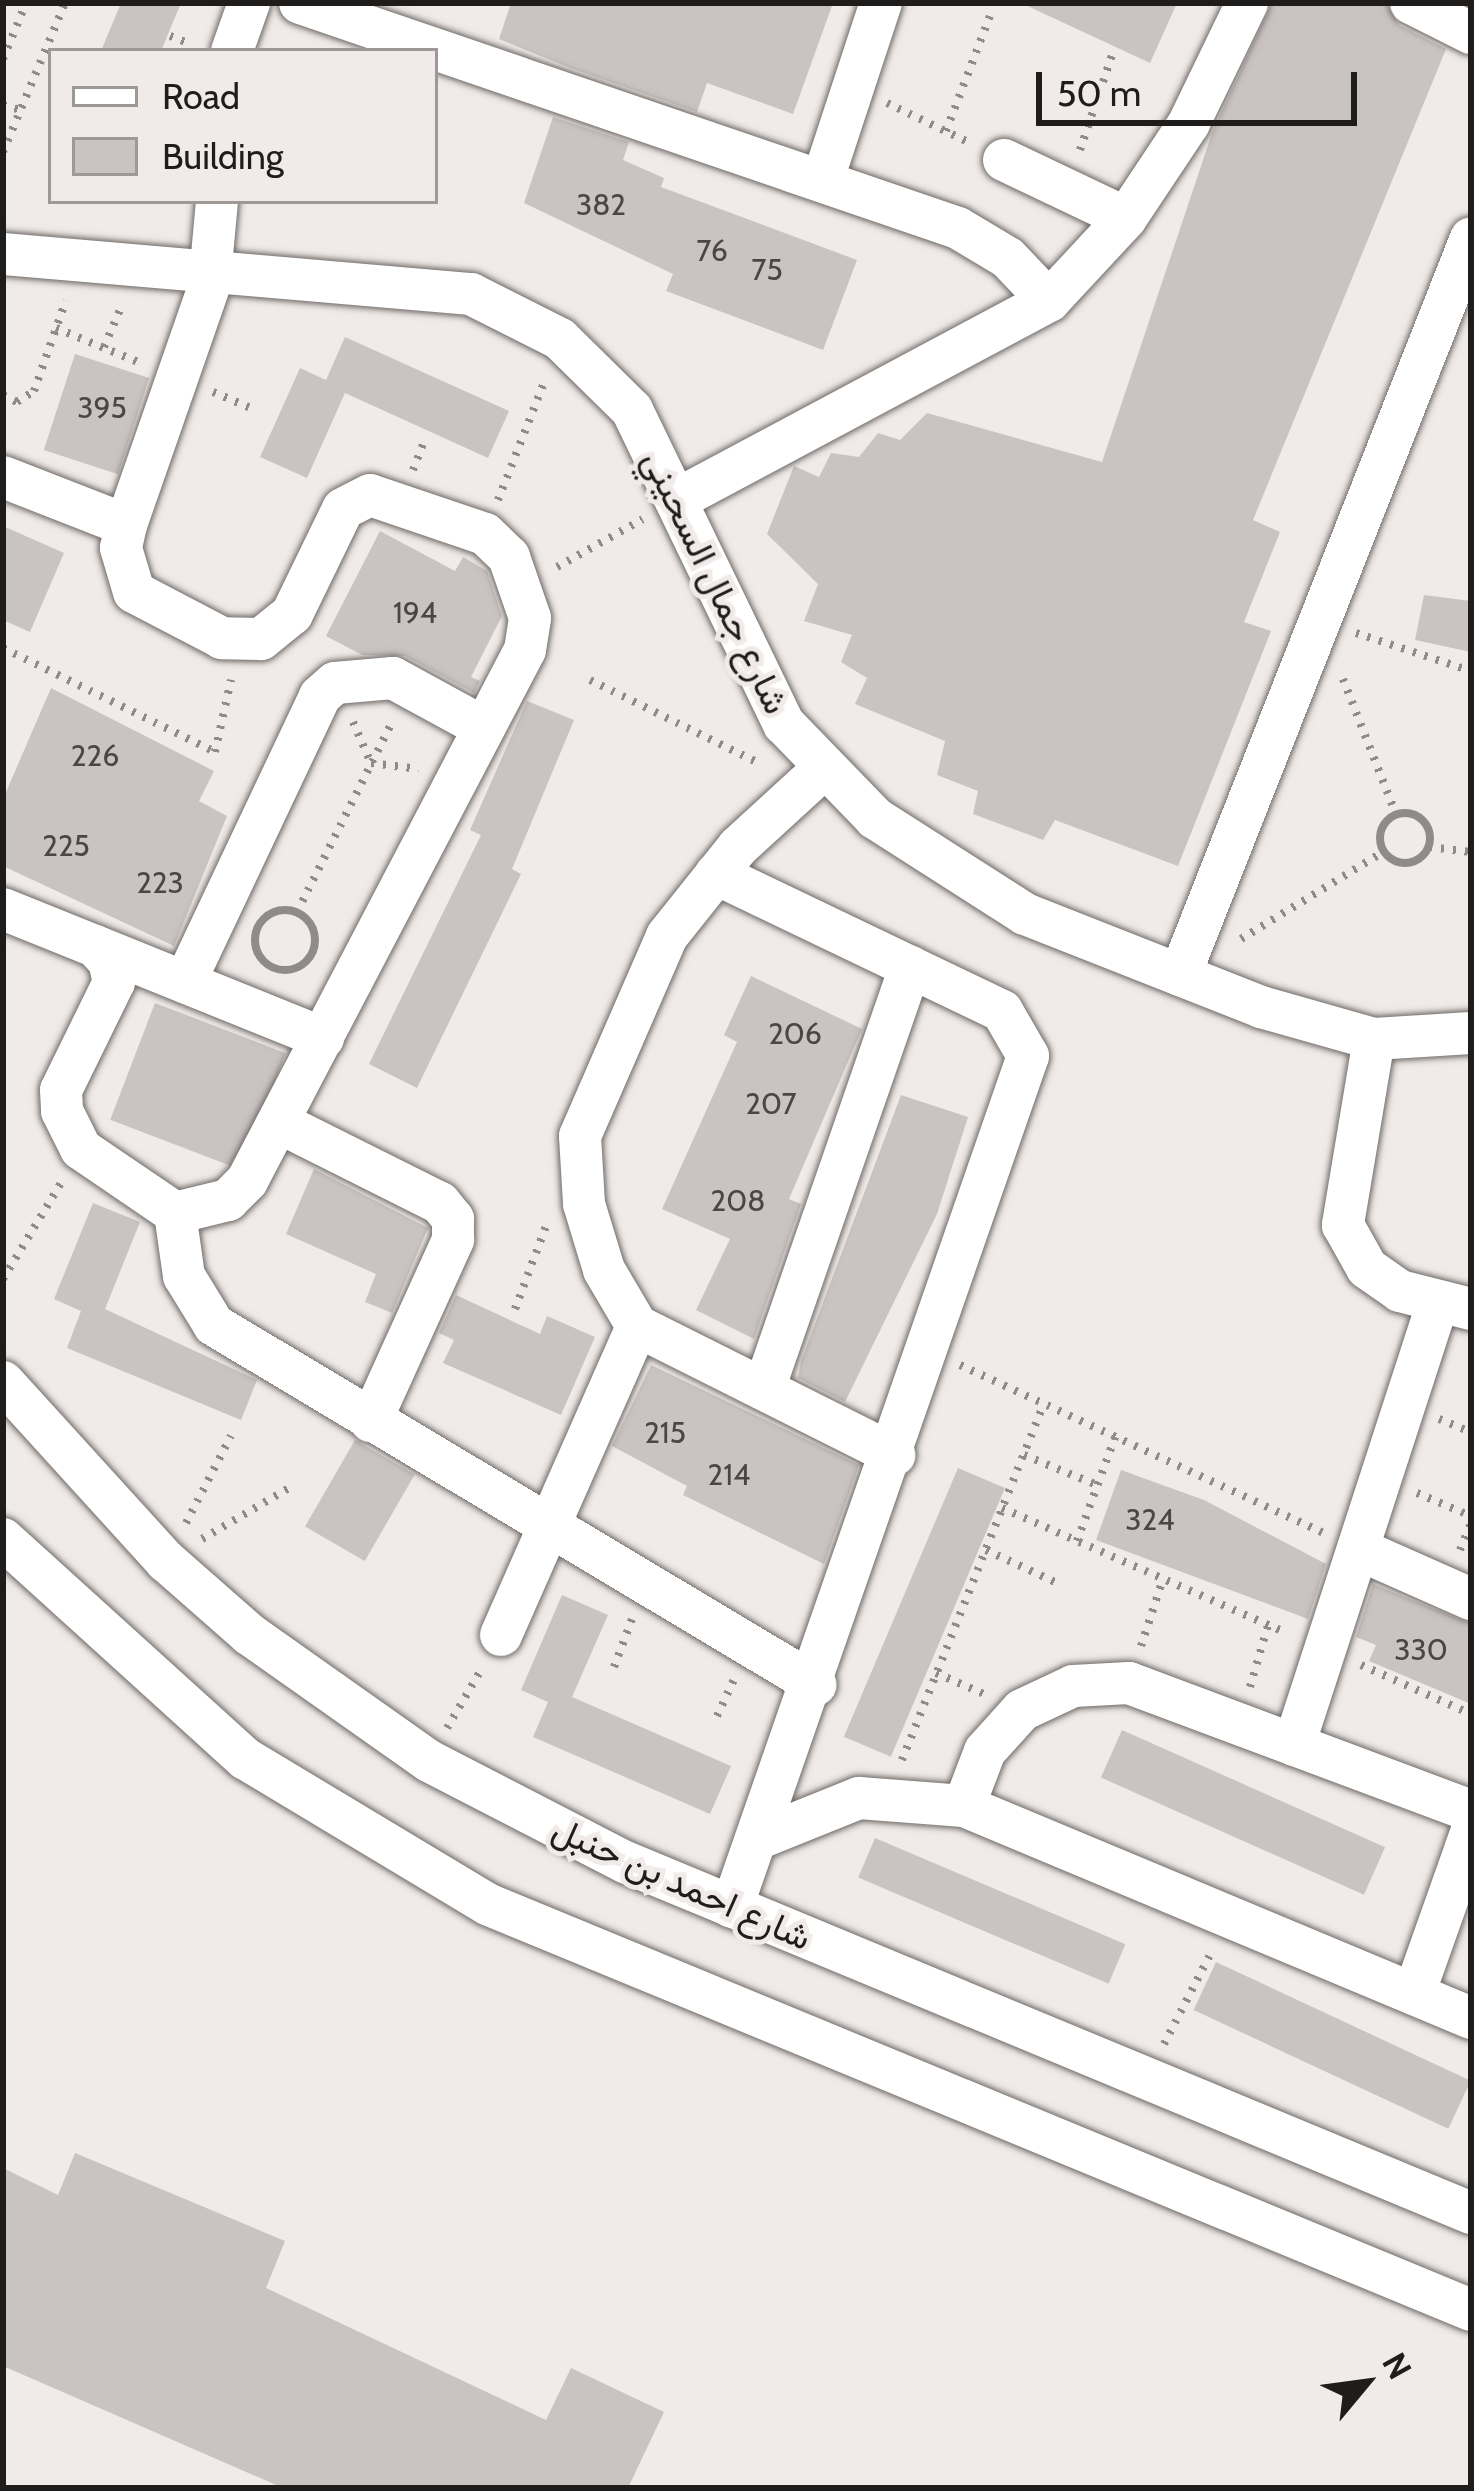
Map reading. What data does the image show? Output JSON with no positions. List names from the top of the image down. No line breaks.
{"streets":{"street":["شارع جمال السحيني","شارع احمد بن حنبل"]},"house_numbers":["382","76","75","395","194","226","225","223","206","207","208","215","214","324","330"],"legend":["Road","Building"],"scale_bar":"50 m","north":"top right"}
